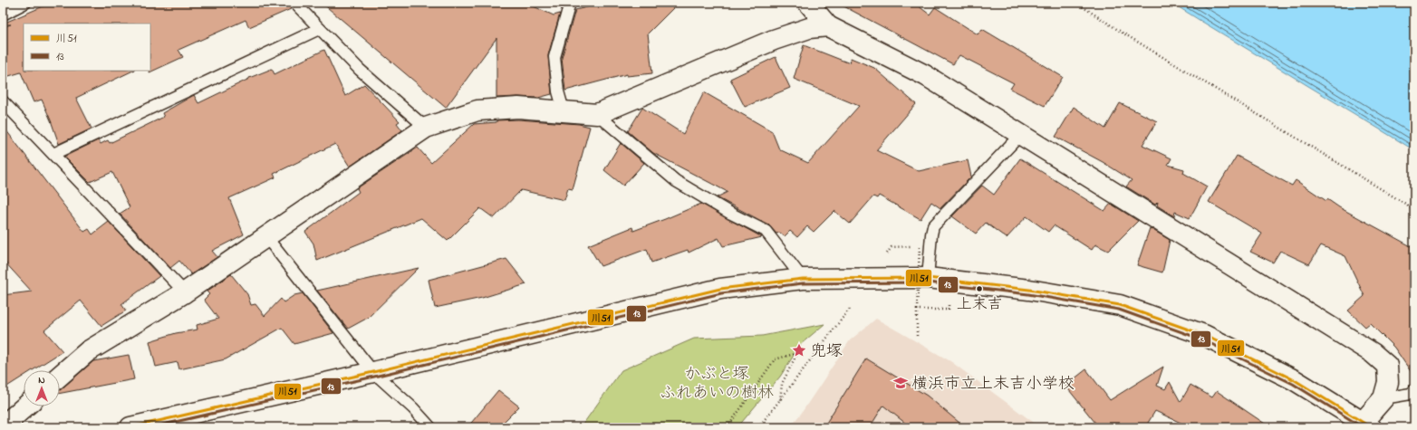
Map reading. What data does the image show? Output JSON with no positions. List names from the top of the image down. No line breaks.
{"parks":["かぶと塚 ふれあいの樹林"],"places":{"other":["上末吉"],"place":["兜塚"],"school or university":["横浜市立上末吉小学校"]},"lines":["transit line 川51","transit line 13"],"legend":["川51","13"],"north":"top"}
